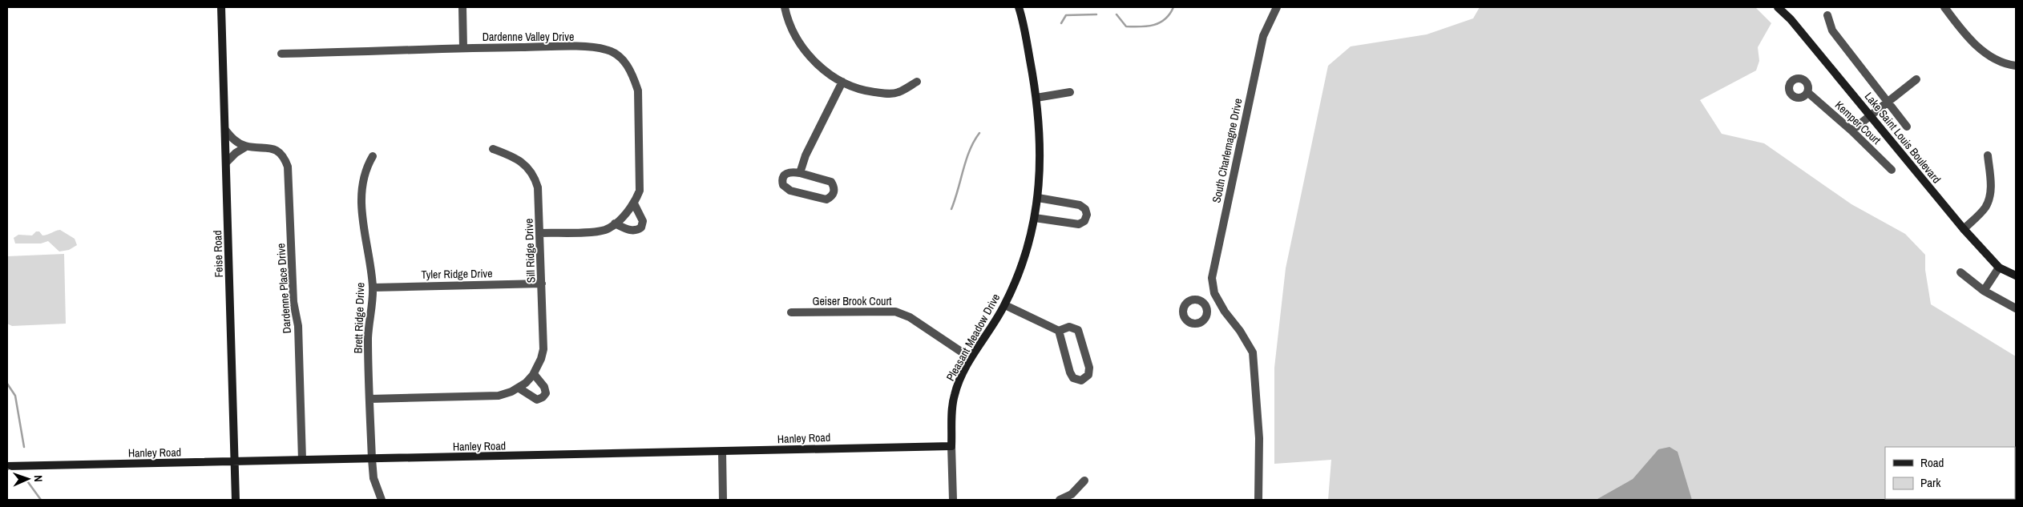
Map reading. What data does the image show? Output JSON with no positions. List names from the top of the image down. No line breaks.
{"streets":{"street":["Dardenne Valley Drive","Kemper Court","Lake Saint Louis Boulevard","South Charlemagne Drive","Sill Ridge Drive","Feise Road","Tyler Ridge Drive","Dardenne Place Drive","Geiser Brook Court","Brett Ridge Drive","Pleasant Meadow Drive","Hanley Road"]},"crossings":[["Dardenne Valley Drive","Sill Ridge Drive"],["Sill Ridge Drive","Tyler Ridge Drive"],["Sill Ridge Drive","Brett Ridge Drive"],["Feise Road","Hanley Road"],["Tyler Ridge Drive","Brett Ridge Drive"],["Dardenne Place Drive","Hanley Road"],["Geiser Brook Court","Pleasant Meadow Drive"],["Brett Ridge Drive","Hanley Road"],["Pleasant Meadow Drive","Hanley Road"]],"legend":["Road","Park"],"north":"right"}
